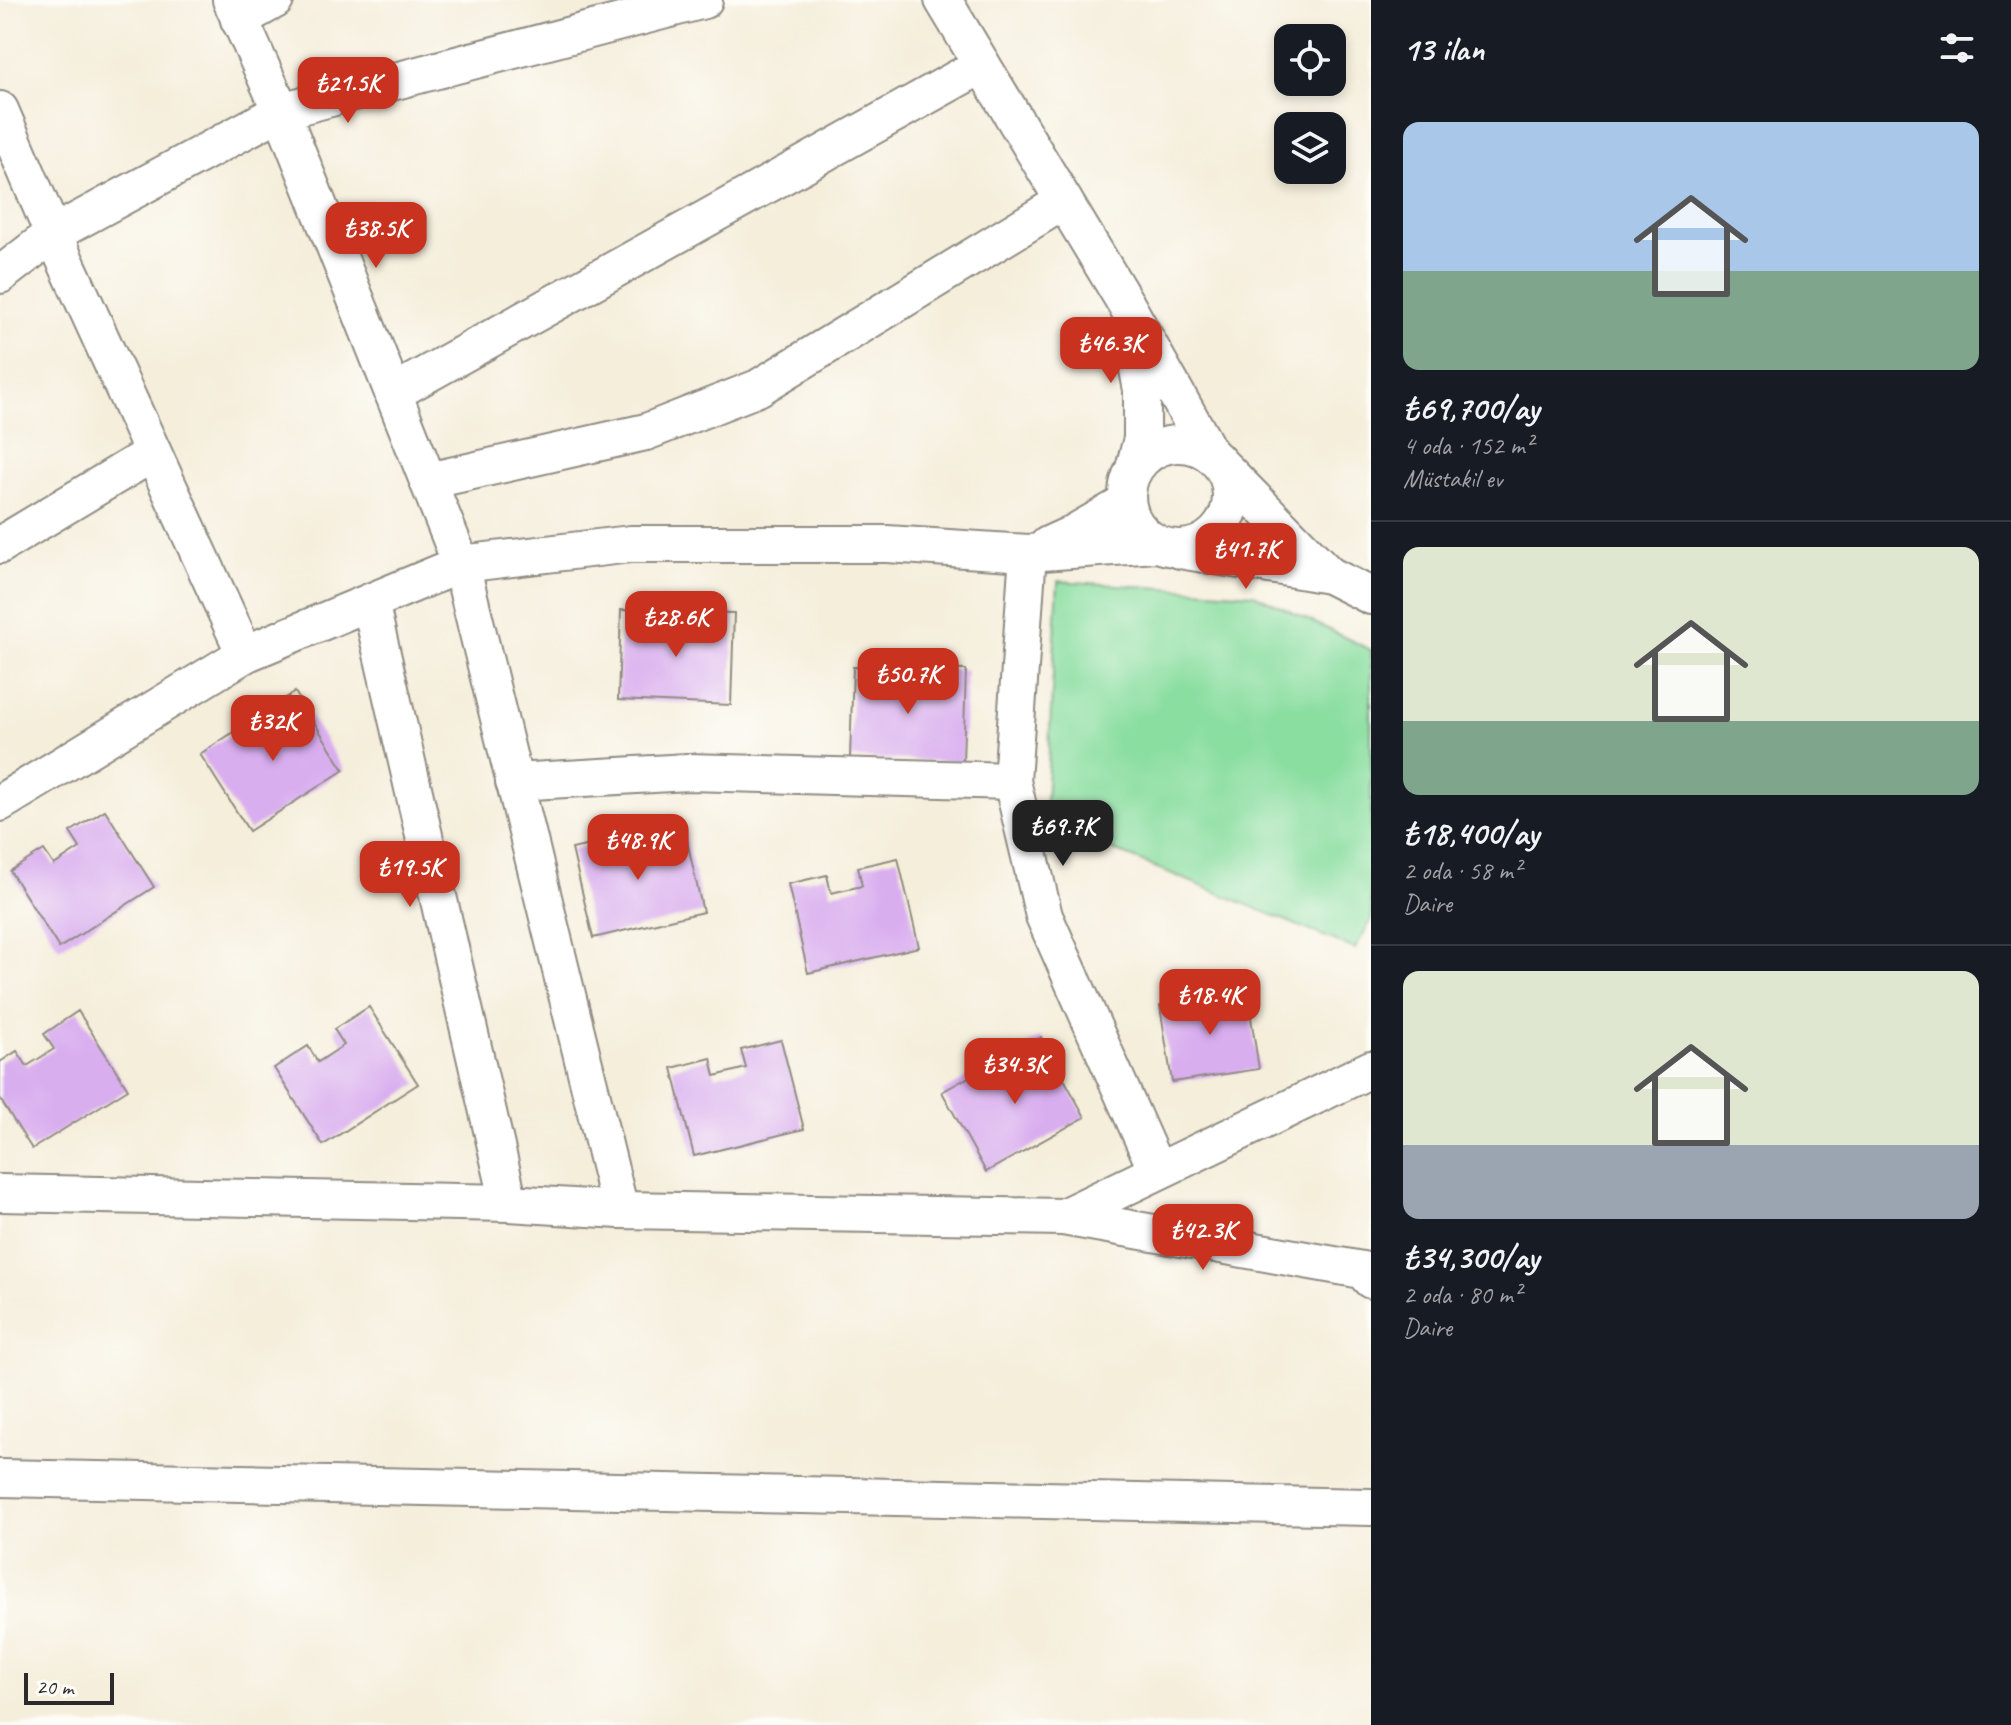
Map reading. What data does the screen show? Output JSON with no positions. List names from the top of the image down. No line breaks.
{"scale_bar":"20 m","page":{"heading":"13 ilan","price":["₺21.5K","₺38.5K","₺46.3K","₺41.7K","₺28.6K","₺50.7K","₺32K","₺69.7K","₺48.9K","₺19.5K","₺18.4K","₺34.3K","₺42.3K"],"list":[{"name":"₺69,700/ay","note":"4 oda · 152 m² · Müstakil ev"},{"name":"₺18,400/ay","note":"2 oda · 58 m² · Daire"},{"name":"₺34,300/ay","note":"2 oda · 80 m² · Daire"}],"scale":"20 m"}}
